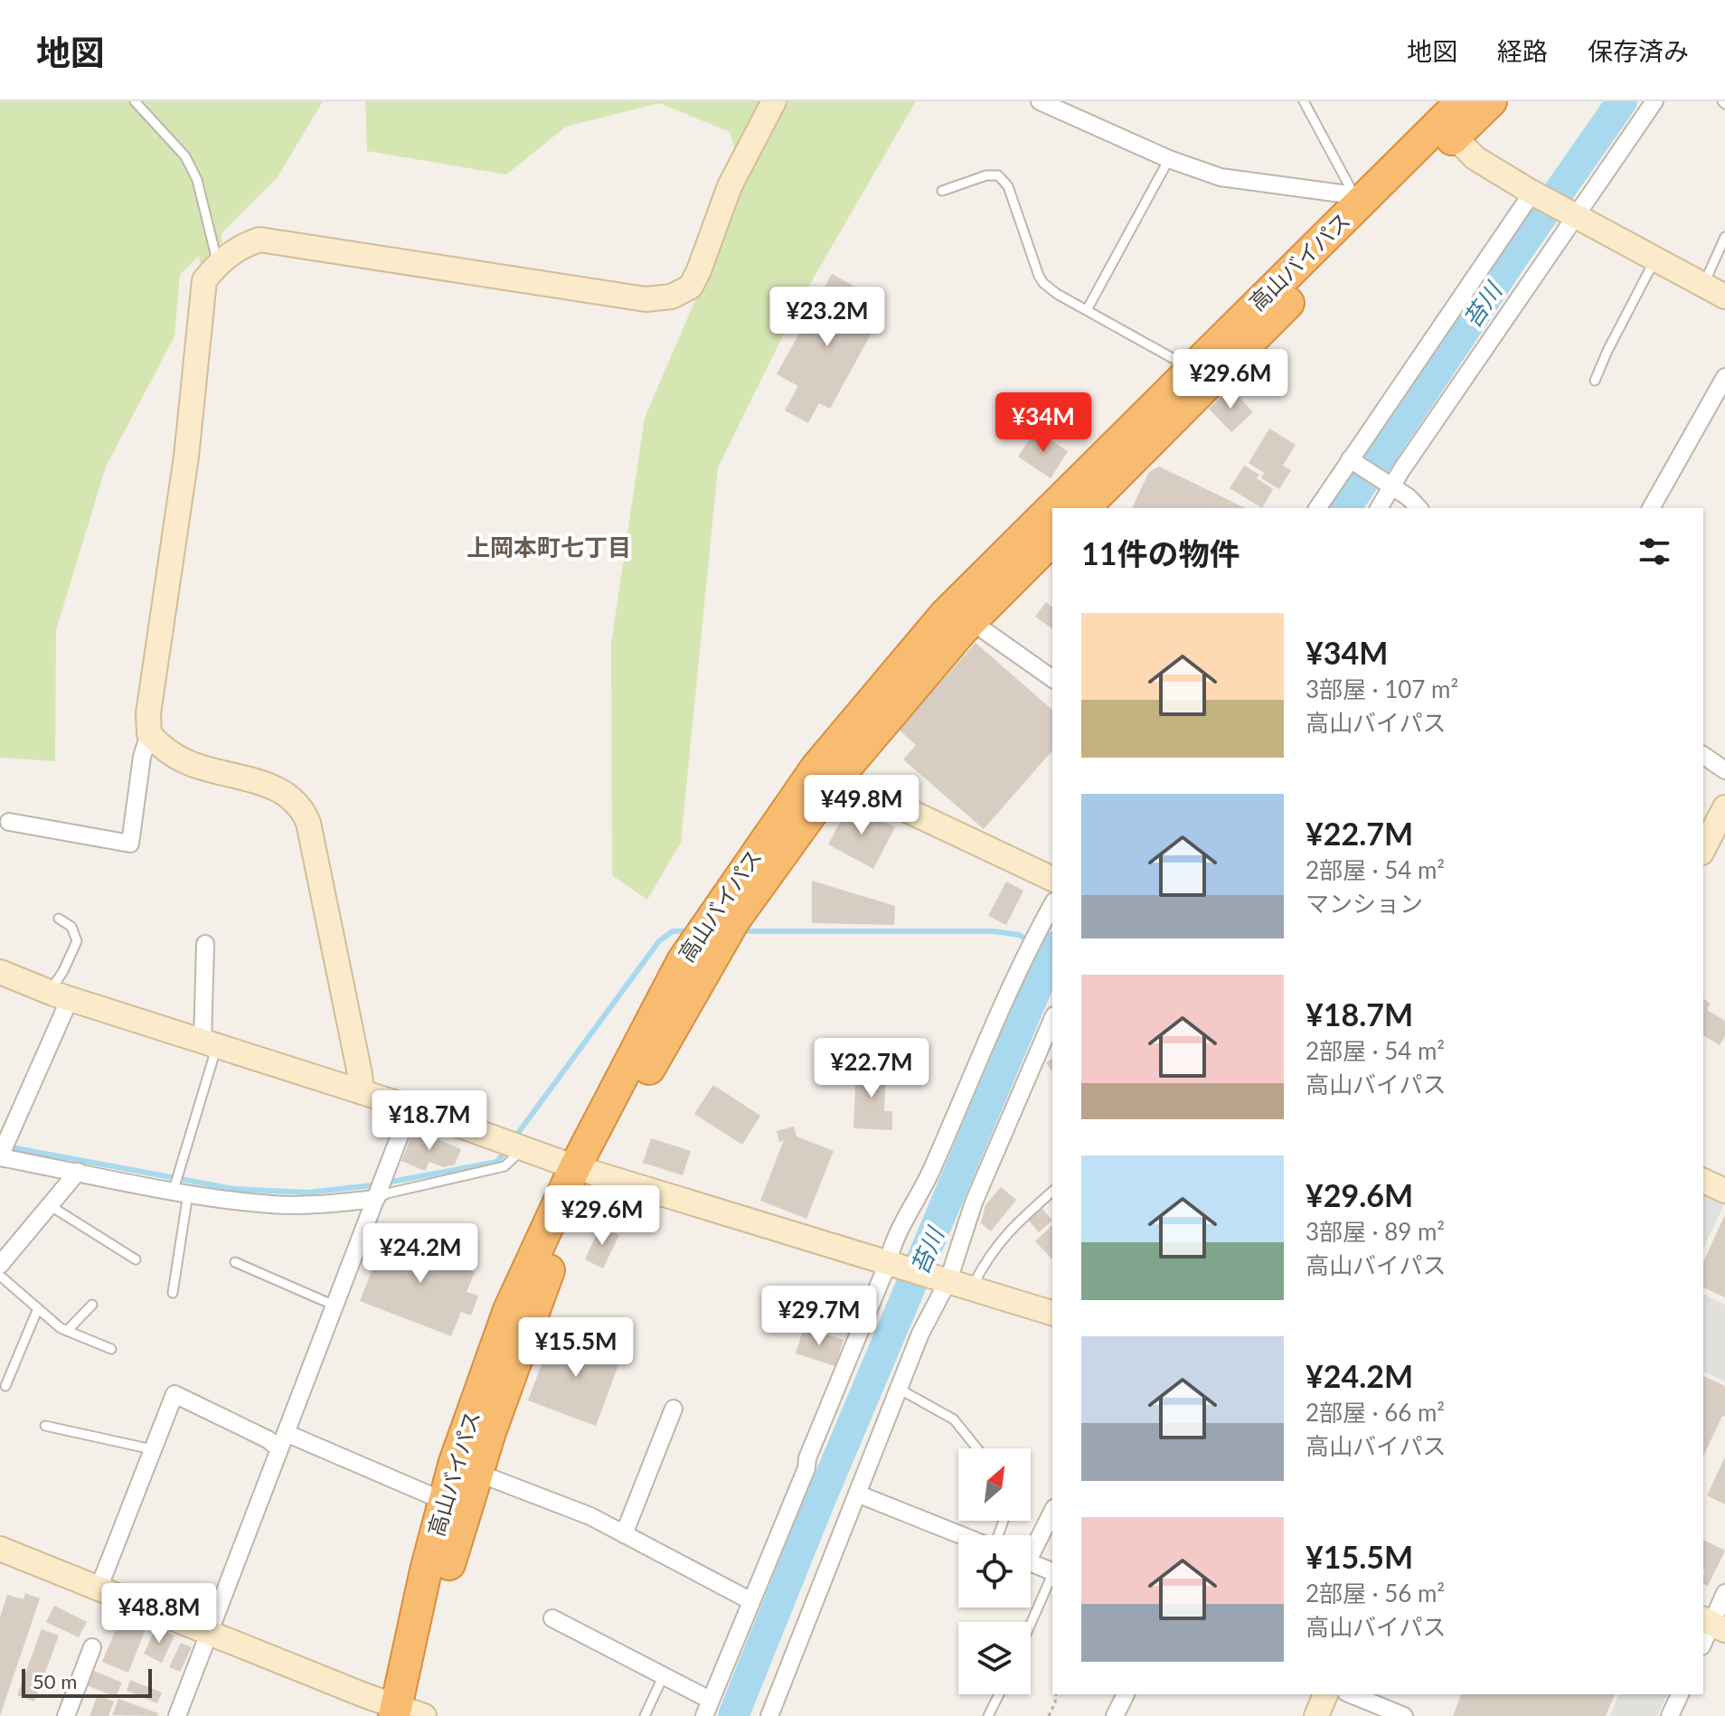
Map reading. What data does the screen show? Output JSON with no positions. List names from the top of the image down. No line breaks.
{"streets":{"highway":["高山バイパス"]},"districts":["上岡本町七丁目"],"water":["苔川"],"scale_bar":"50 m","north":"top right","page":{"header":"地図","nav":["地図","経路","保存済み"],"price":["¥23.2M","¥29.6M","¥34M","¥49.8M","¥22.7M","¥18.7M","¥29.6M","¥24.2M","¥29.7M","¥15.5M","¥48.8M"],"heading":"11件の物件","list":[{"name":"¥34M","note":"3部屋 · 107 m² · 高山バイパス"},{"name":"¥22.7M","note":"2部屋 · 54 m² · マンション"},{"name":"¥18.7M","note":"2部屋 · 54 m² · 高山バイパス"},{"name":"¥29.6M","note":"3部屋 · 89 m² · 高山バイパス"},{"name":"¥24.2M","note":"2部屋 · 66 m² · 高山バイパス"},{"name":"¥15.5M","note":"2部屋 · 56 m² · 高山バイパス"}],"scale":"50 m"}}
